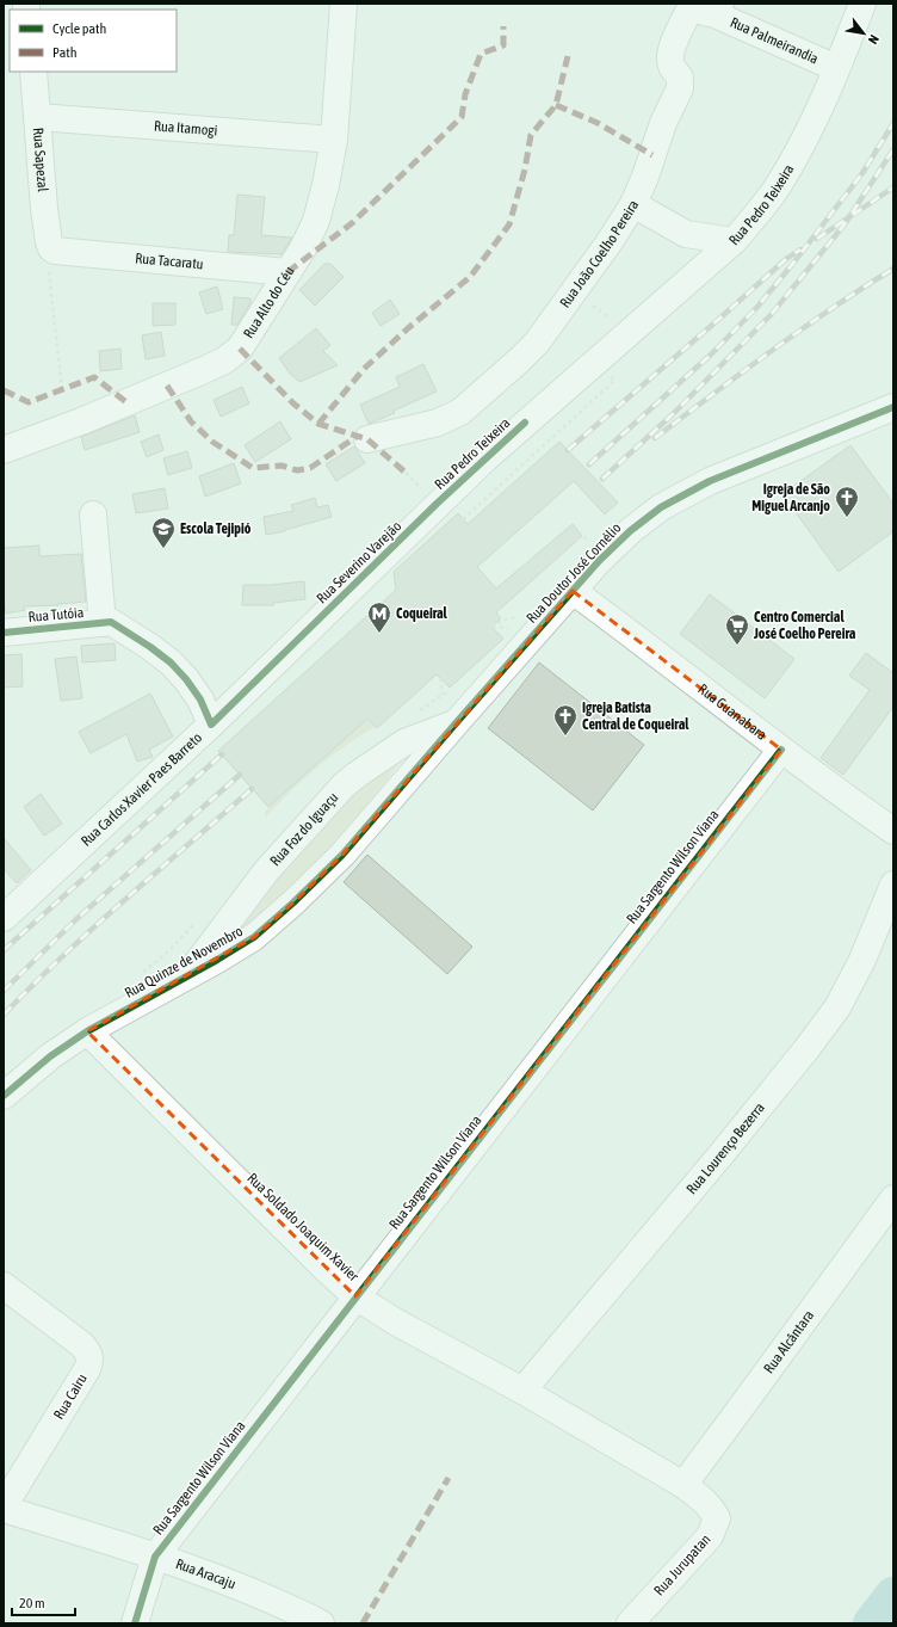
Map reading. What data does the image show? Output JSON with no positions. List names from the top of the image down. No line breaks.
{"streets":{"street":["Rua Palmeirandia","Rua Itamogi","Rua Sapezal","Rua Pedro Teixeira","Rua João Coelho Pereira","Rua Tacaratu","Rua Alto do Céu","Rua Severino Varejão","Rua Doutor José Cornélio","Rua Tutóia","Rua Guanabara","Rua Carlos Xavier Paes Barreto","Rua Foz do Iguaçu","Rua Sargento Wilson Viana","Rua Quinze de Novembro","Rua Lourenço Bezerra","Rua Soldado Joaquim Xavier","Rua Alcântara","Rua Cairu","Rua Jurupatan","Rua Aracaju"]},"crossings":[["Rua Palmeirandia","Rua Pedro Teixeira"],["Rua Palmeirandia","Rua João Coelho Pereira"],["Rua Itamogi","Rua Sapezal"],["Rua Itamogi","Rua Alto do Céu"],["Rua Sapezal","Rua Tacaratu"],["Rua Pedro Teixeira","Rua Severino Varejão"],["Rua Tacaratu","Rua Alto do Céu"],["Rua Severino Varejão","Rua Carlos Xavier Paes Barreto"],["Rua Doutor José Cornélio","Rua Guanabara"],["Rua Doutor José Cornélio","Rua Foz do Iguaçu"],["Rua Doutor José Cornélio","Rua Quinze de Novembro"],["Rua Guanabara","Rua Sargento Wilson Viana"],["Rua Foz do Iguaçu","Rua Quinze de Novembro"],["Rua Sargento Wilson Viana","Rua Soldado Joaquim Xavier"],["Rua Sargento Wilson Viana","Rua Aracaju"],["Rua Quinze de Novembro","Rua Soldado Joaquim Xavier"],["Rua Lourenço Bezerra","Rua Soldado Joaquim Xavier"],["Rua Soldado Joaquim Xavier","Rua Alcântara"],["Rua Soldado Joaquim Xavier","Rua Jurupatan"],["Rua Alcântara","Rua Jurupatan"],["Rua Cairu","Rua Aracaju"]],"places":{"church":["Igreja de São Miguel Arcanjo","Igreja Batista Central de Coqueiral"],"school or university":["Escola Tejipió"],"metro station":["Coqueiral"],"supermarket":["Centro Comercial José Coelho Pereira"]},"legend":["Cycle path","Path"],"scale_bar":"20 m","north":"bottom right"}
